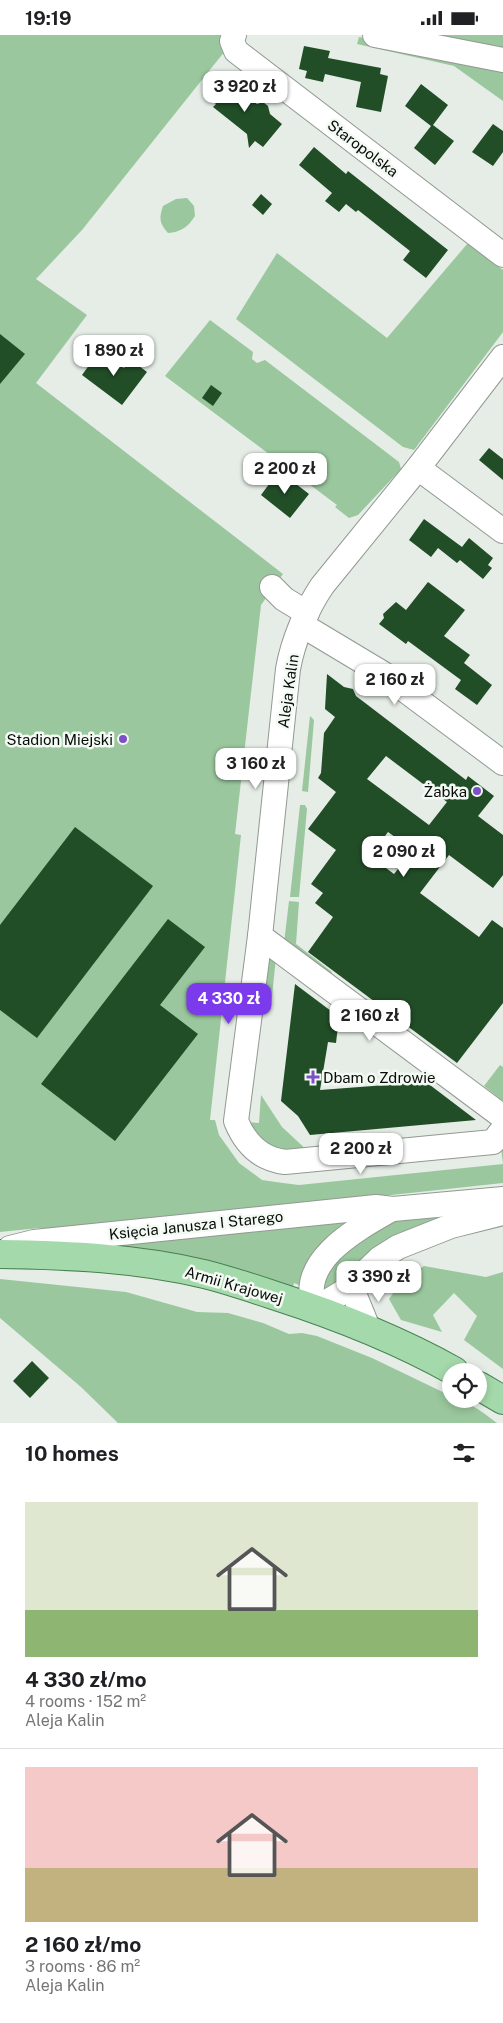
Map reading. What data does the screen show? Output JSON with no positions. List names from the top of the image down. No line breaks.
{"streets":{"main road":["Armii Krajowej"],"street":["Staropolska","Aleja Kalin","Księcia Janusza I Starego"]},"crossings":[["Księcia Janusza I Starego","Armii Krajowej"]],"places":{"other":["Stadion Miejski","Żabka"],"health":["Dbam o Zdrowie"]},"page":{"status":"19:19","price":["3 920 zł","1 890 zł","2 200 zł","2 160 zł","3 160 zł","2 090 zł","4 330 zł","2 160 zł","2 200 zł","3 390 zł"],"heading":"10 homes","list":[{"name":"4 330 zł/mo","note":"4 rooms · 152 m² · Aleja Kalin"},{"name":"2 160 zł/mo","note":"3 rooms · 86 m² · Aleja Kalin"}]}}
